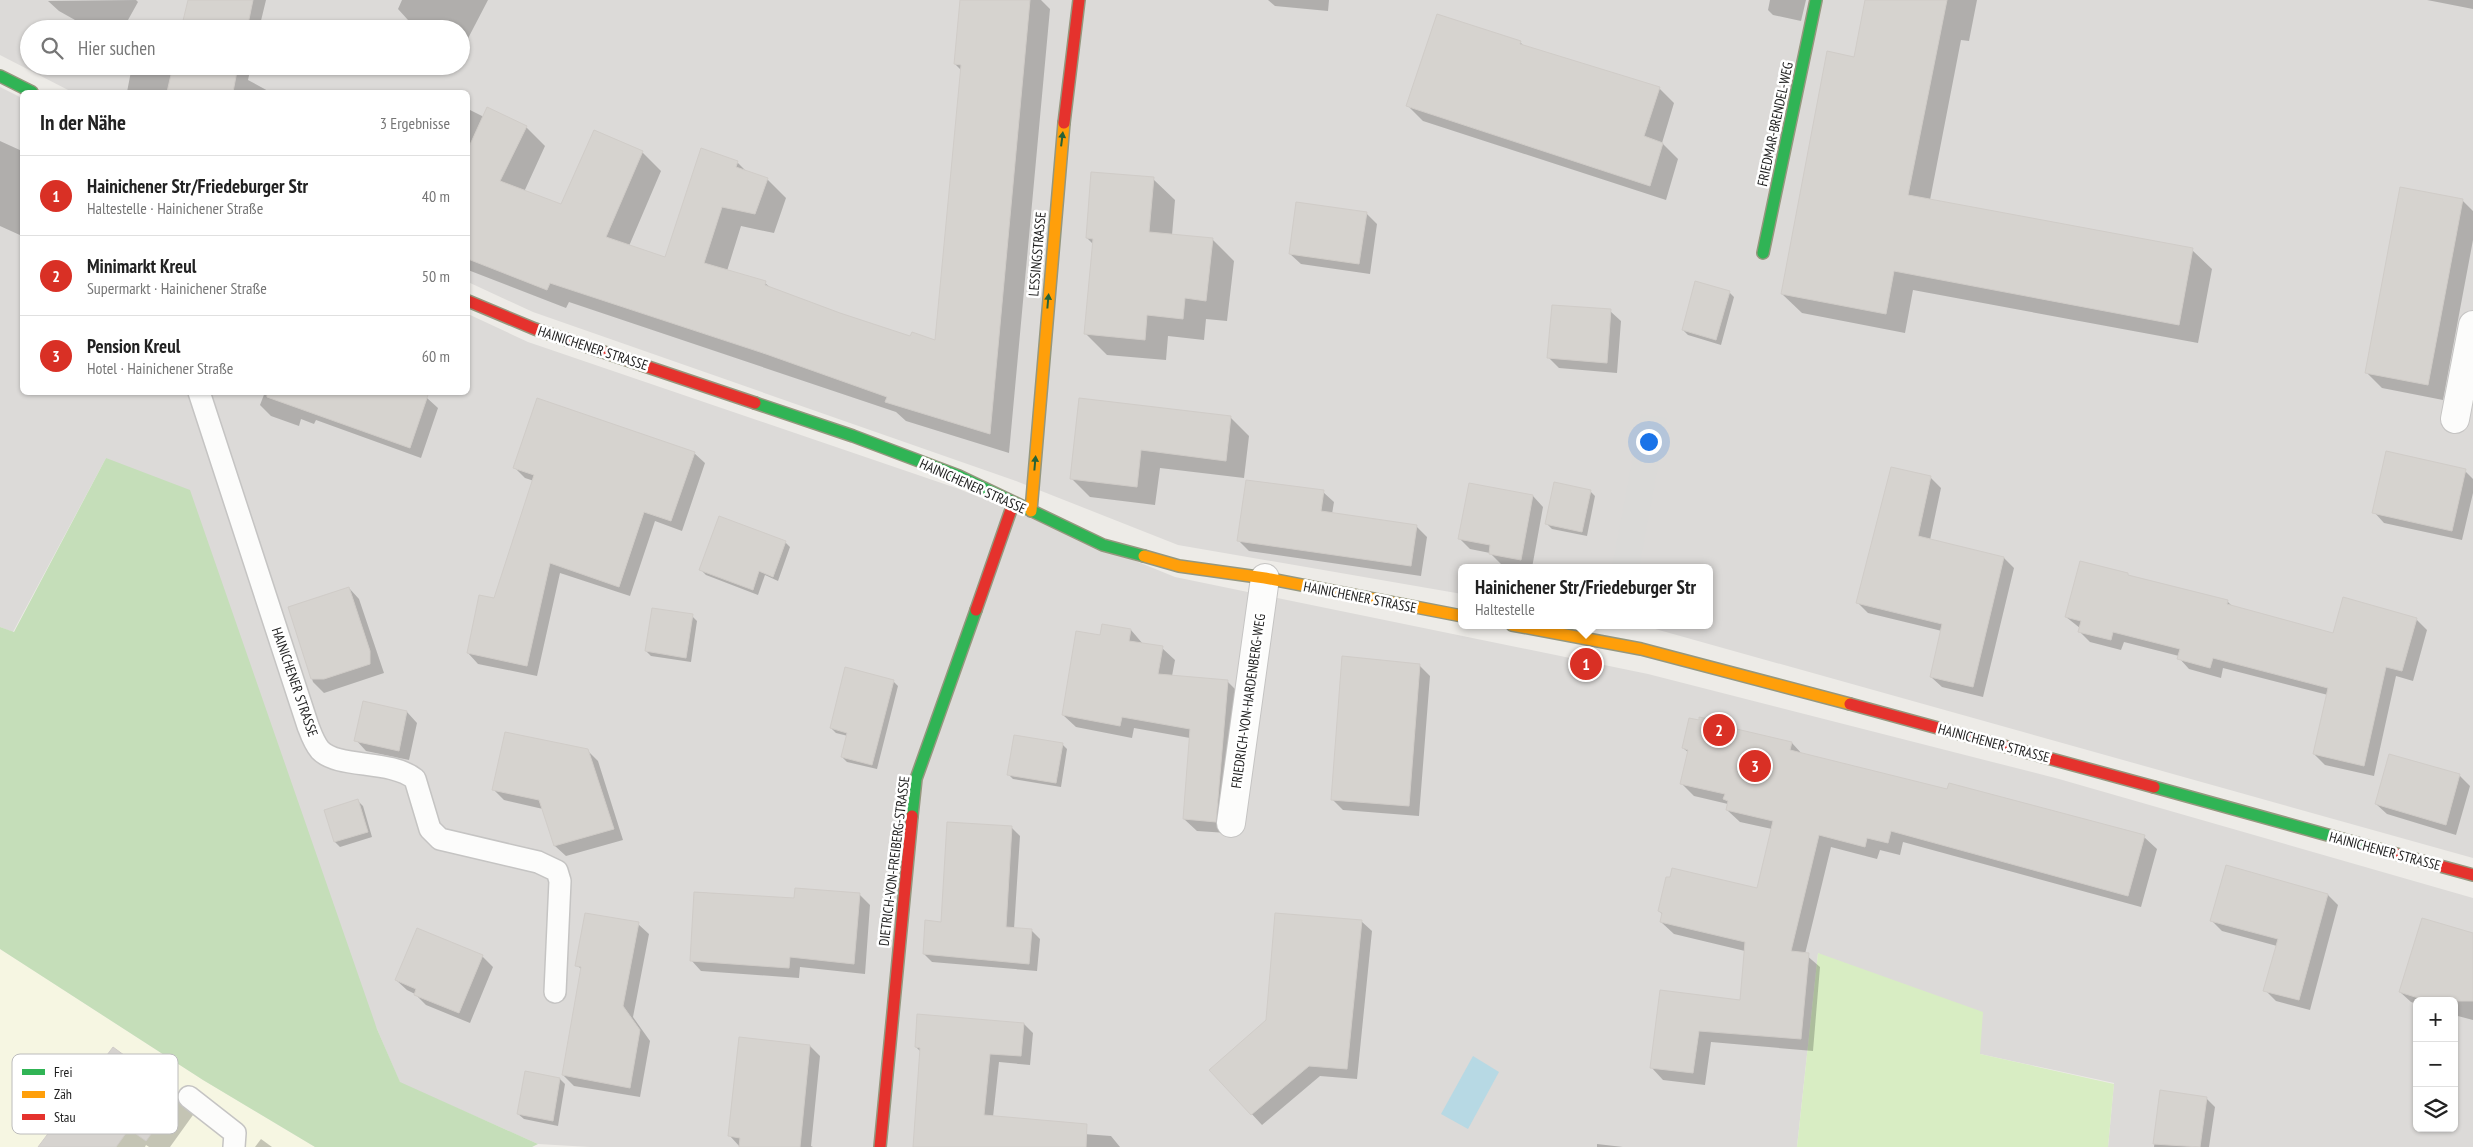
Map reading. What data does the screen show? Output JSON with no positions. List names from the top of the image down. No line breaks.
{"streets":{"main road":["FRIEDMAR-BRENDEL-WEG","LESSINGSTRASSE","HAINICHENER STRASSE","DIETRICH-VON-FREIBERG-STRASSE"],"street":["FRIEDRICH-VON-HARDENBERG-WEG"]},"crossings":[["LESSINGSTRASSE","HAINICHENER STRASSE"],["HAINICHENER STRASSE","FRIEDRICH-VON-HARDENBERG-WEG"],["HAINICHENER STRASSE","DIETRICH-VON-FREIBERG-STRASSE"]],"one_way":["LESSINGSTRASSE"],"legend":["Frei","Zäh","Stau"],"page":{"search":"Hier suchen","heading":["In der Nähe","3 Ergebnisse"],"list":[{"mark":"1","name":"Hainichener Str/Friedeburger Str","note":"Haltestelle · Hainichener Straße","value":"40 m"},{"mark":"2","name":"Minimarkt Kreul","note":"Supermarkt · Hainichener Straße","value":"50 m"},{"mark":"3","name":"Pension Kreul","note":"Hotel · Hainichener Straße","value":"60 m"}],"popup":["Hainichener Str/Friedeburger Str","Haltestelle"],"pins":["1","2","3"],"map_buttons":["+","−"]}}
